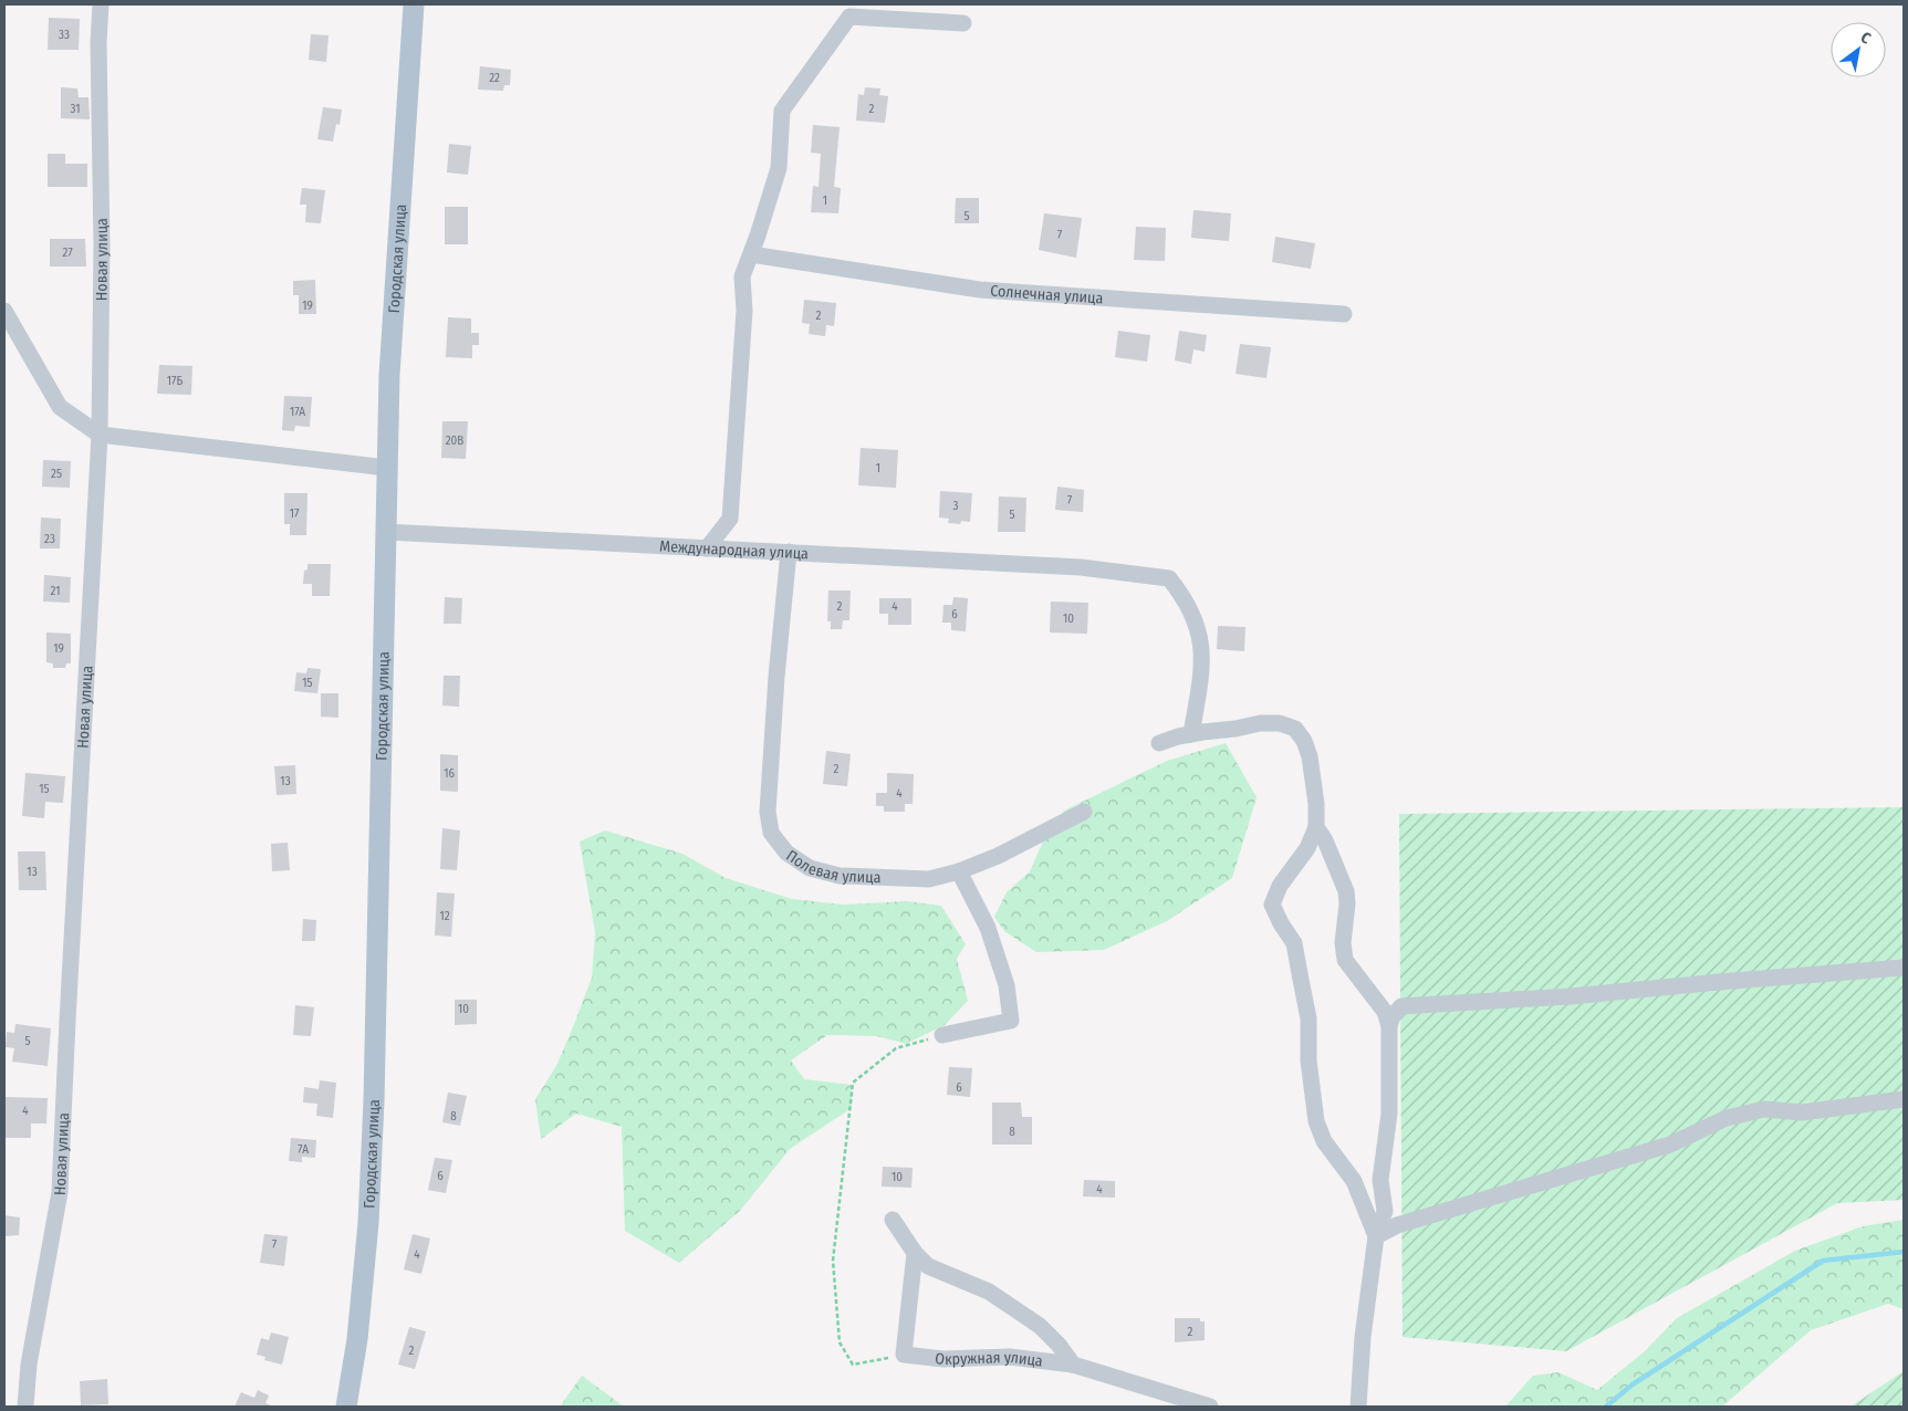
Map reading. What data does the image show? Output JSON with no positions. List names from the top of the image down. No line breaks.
{"streets":{"main road":["Городская улица"],"street":["Новая улица","Солнечная улица","Международная улица","Полевая улица","Окружная улица"]},"crossings":[["Городская улица","Международная улица"],["Международная улица","Полевая улица"]],"house_numbers":["33","22","31","2","1","5","7","27","19","2","17Б","17А","20В","1","25","7","3","17","5","23","21","2","4","6","10","19","15","2","16","13","15","4","13","12","10","5","6","4","8","8","7А","6","10","4","7","4","2","2"],"north":"top right"}
